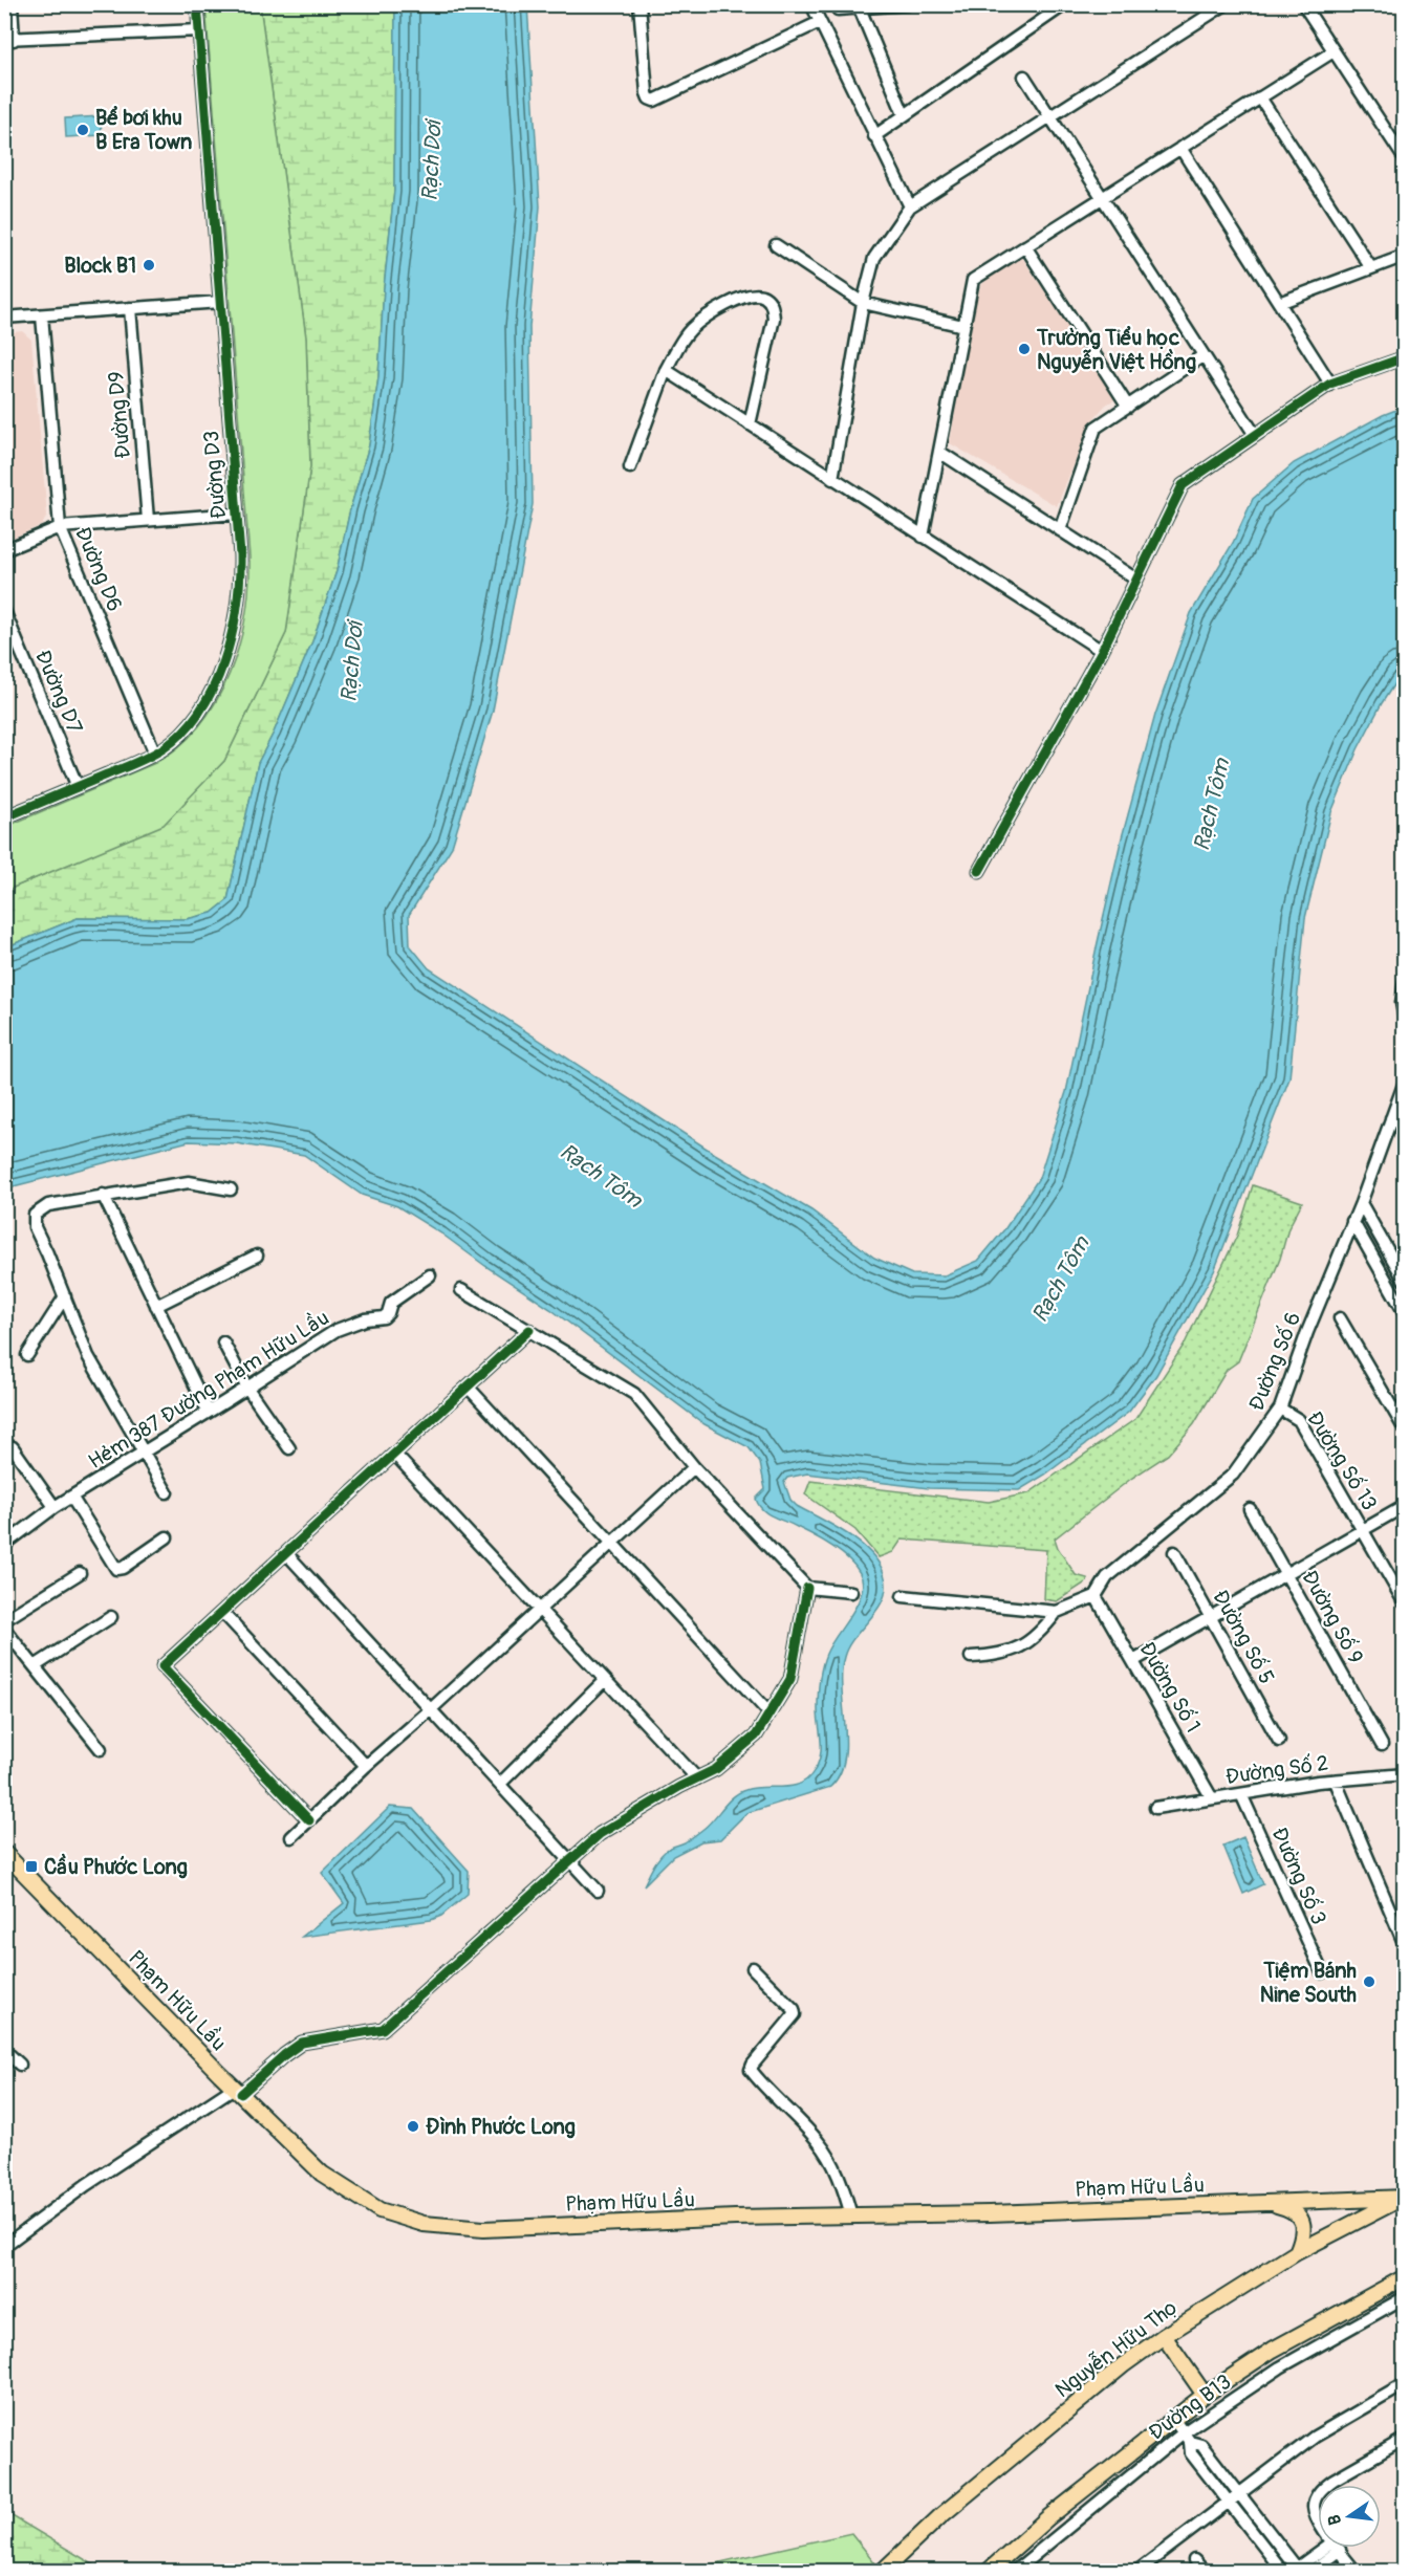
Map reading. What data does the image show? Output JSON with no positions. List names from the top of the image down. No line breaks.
{"streets":{"main road":["Phạm Hữu Lầu","Nguyễn Hữu Thọ"],"street":["Đường D9","Đường D3","Đường D6","Đường D7","Đường Số 6","Hẻm 387 Đường Phạm Hữu Lầu","Đường Số 13","Đường Số 9","Đường Số 5","Đường Số 1","Đường Số 2","Đường Số 3","Đường B13"]},"crossings":[["Đường D3","Đường D6"],["Đường D3","Đường D7"],["Đường Số 6","Đường Số 13"],["Đường Số 6","Đường Số 1"],["Đường Số 1","Đường Số 2"],["Đường Số 2","Đường Số 3"],["Phạm Hữu Lầu","Nguyễn Hữu Thọ"]],"water":["Rạch Dơi","Rạch Tôm"],"places":{"other":["Bể bơi khu B Era Town","Block B1","Trường Tiểu học Nguyễn Việt Hồng","Tiệm Bánh Nine South","Đình Phước Long"],"transit":["Cầu Phước Long"]},"north":"left"}
